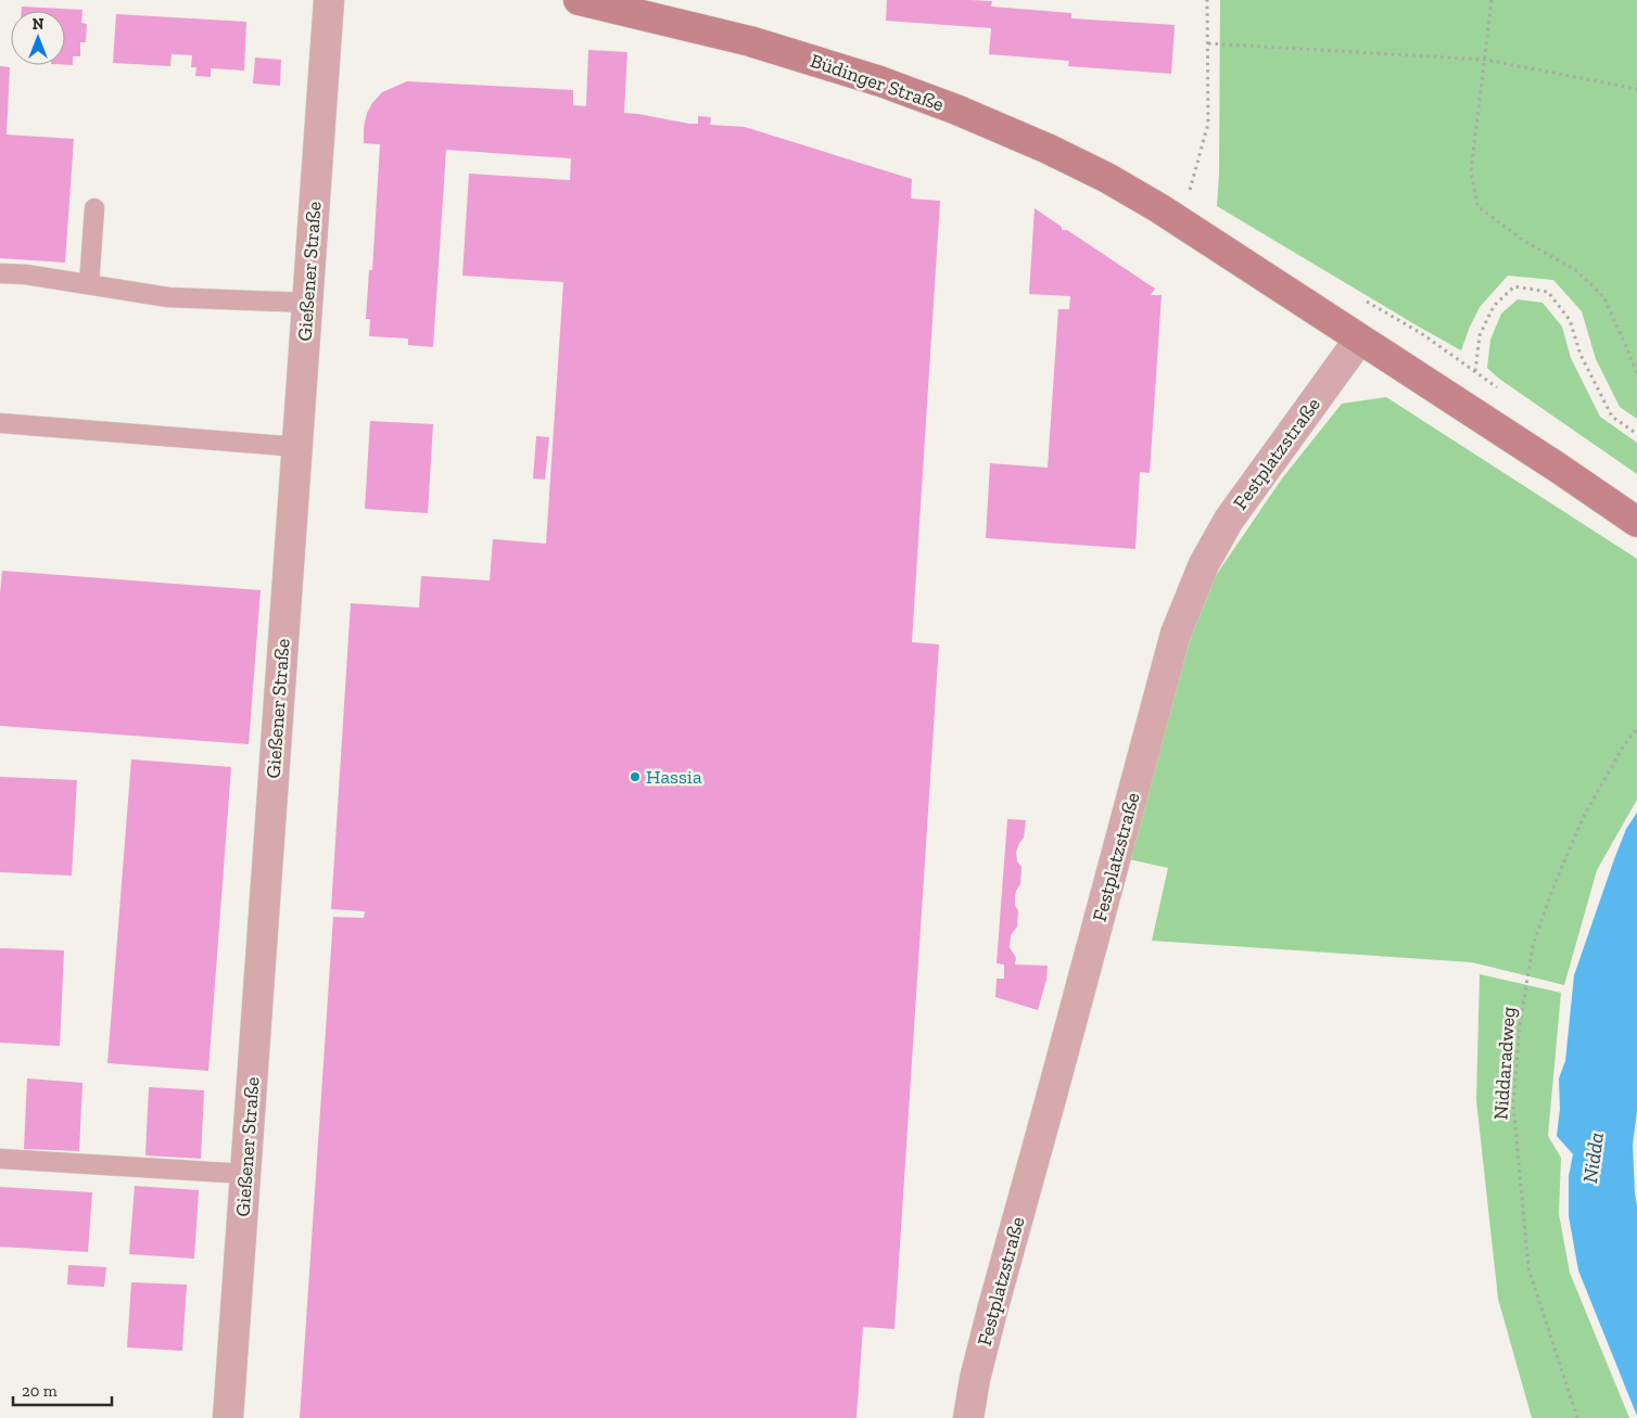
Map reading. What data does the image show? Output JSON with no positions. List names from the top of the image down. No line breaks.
{"streets":{"main road":["Büdinger Straße"],"street":["Gießener Straße","Festplatzstraße"],"path":["Niddaradweg"]},"crossings":[["Büdinger Straße","Festplatzstraße"]],"water":["Nidda"],"places":["Hassia"],"scale_bar":"20 m","north":"top"}
